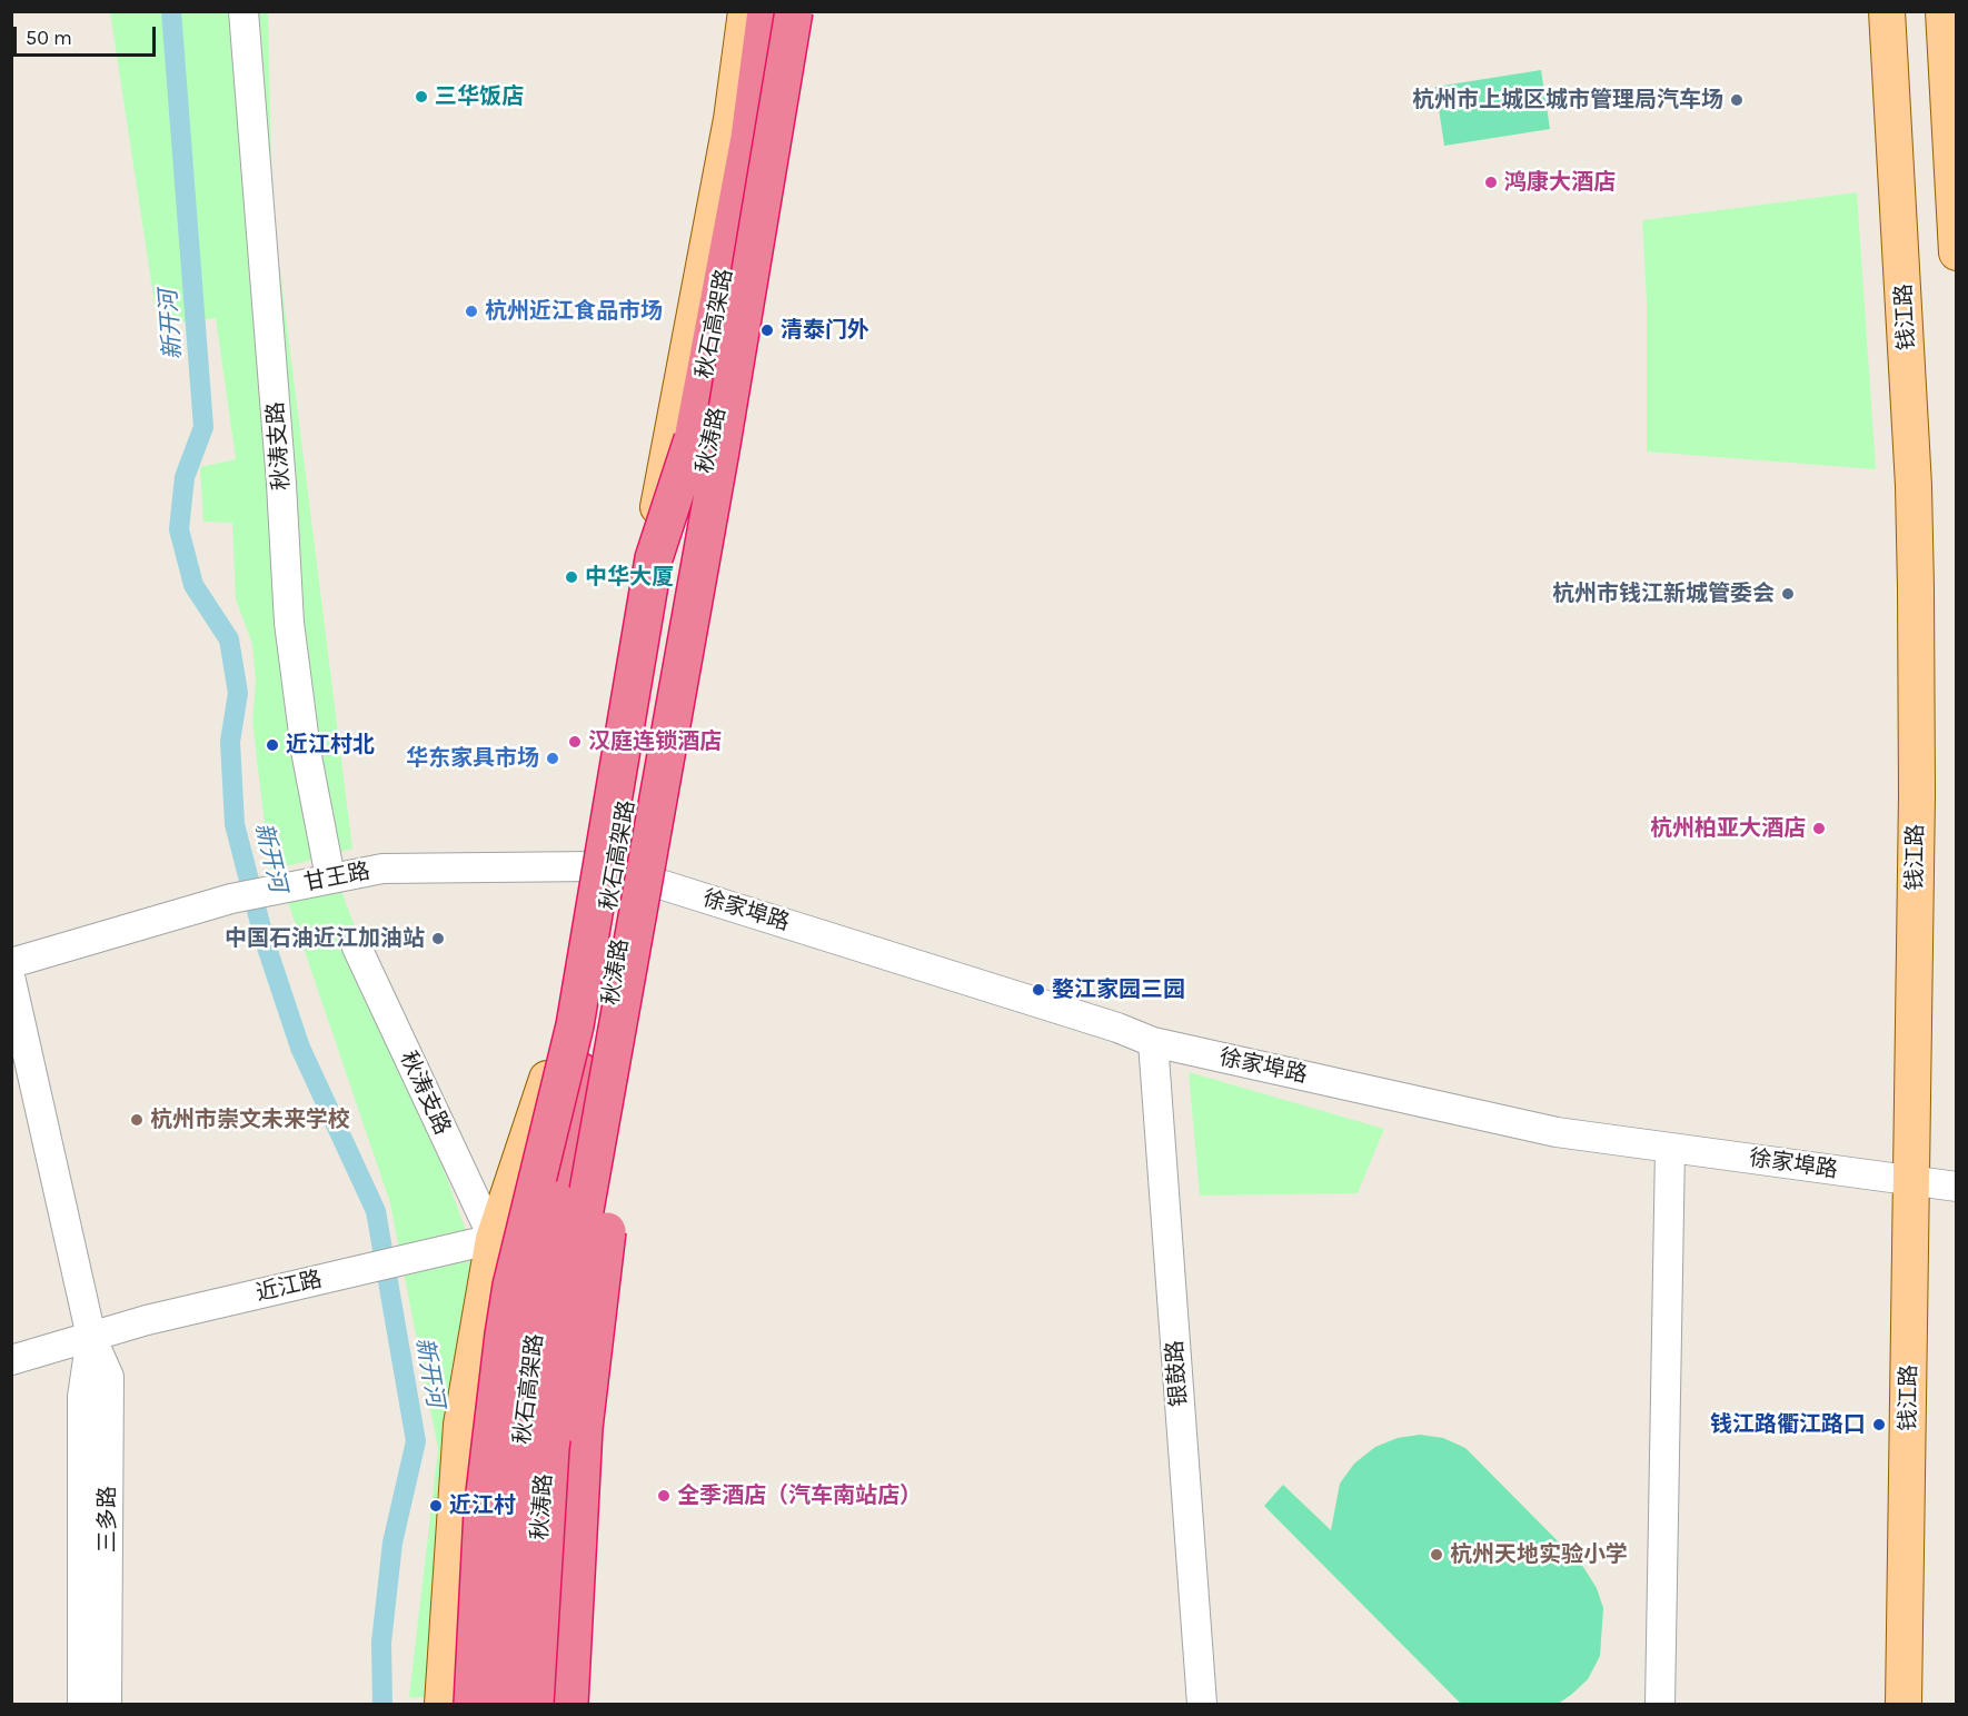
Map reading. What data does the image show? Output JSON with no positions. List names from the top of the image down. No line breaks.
{"streets":{"highway":["秋石高架路"],"main road":["钱江路","秋涛路"],"street":["秋涛支路","甘王路","徐家埠路","近江路","银鼓路","三多路"]},"crossings":[["钱江路","徐家埠路"],["秋涛路","甘王路"],["秋涛路","徐家埠路"],["秋涛路","近江路"],["秋涛支路","甘王路"],["秋涛支路","近江路"],["徐家埠路","银鼓路"],["近江路","三多路"]],"water":["新开河"],"places":["三华饭店","杭州市上城区城市管理局汽车场","鸿康大酒店","杭州近江食品市场","清泰门外","中华大厦","杭州市钱江新城管委会","汉庭连锁酒店","近江村北","华东家具市场","杭州柏亚大酒店","中国石油近江加油站","婺江家园三园","杭州市崇文未来学校","钱江路衢江路口","全季酒店（汽车南站店）","近江村","杭州天地实验小学"],"scale_bar":"50 m"}
